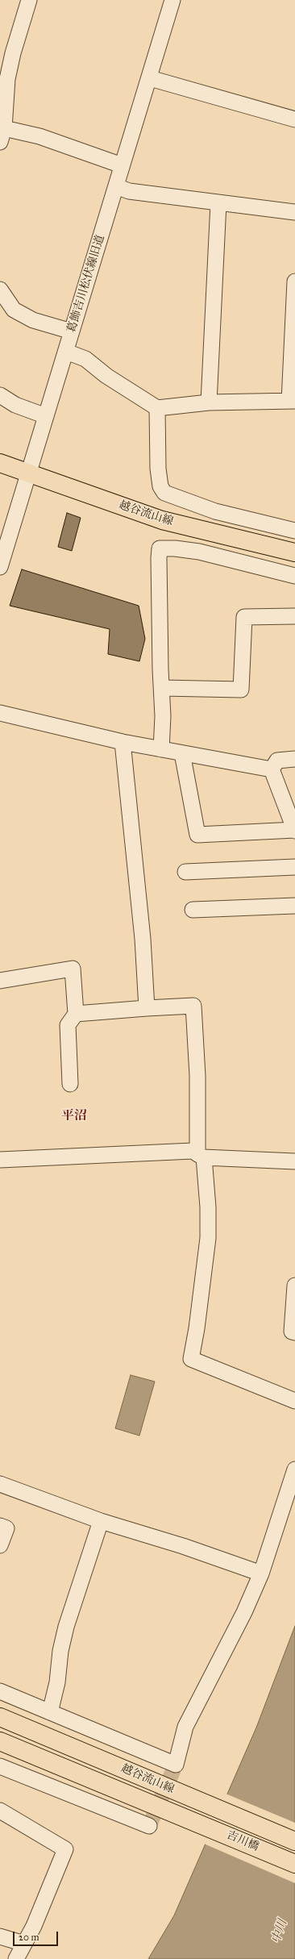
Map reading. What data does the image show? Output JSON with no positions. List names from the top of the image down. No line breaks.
{"streets":{"main road":["越谷流山線","吉川橋"],"street":["葛飾吉川松伏線旧道"]},"crossings":[["葛飾吉川松伏線旧道","越谷流山線"],["越谷流山線","吉川橋"]],"districts":["平沼"],"water":["中川"],"scale_bar":"20 m"}
